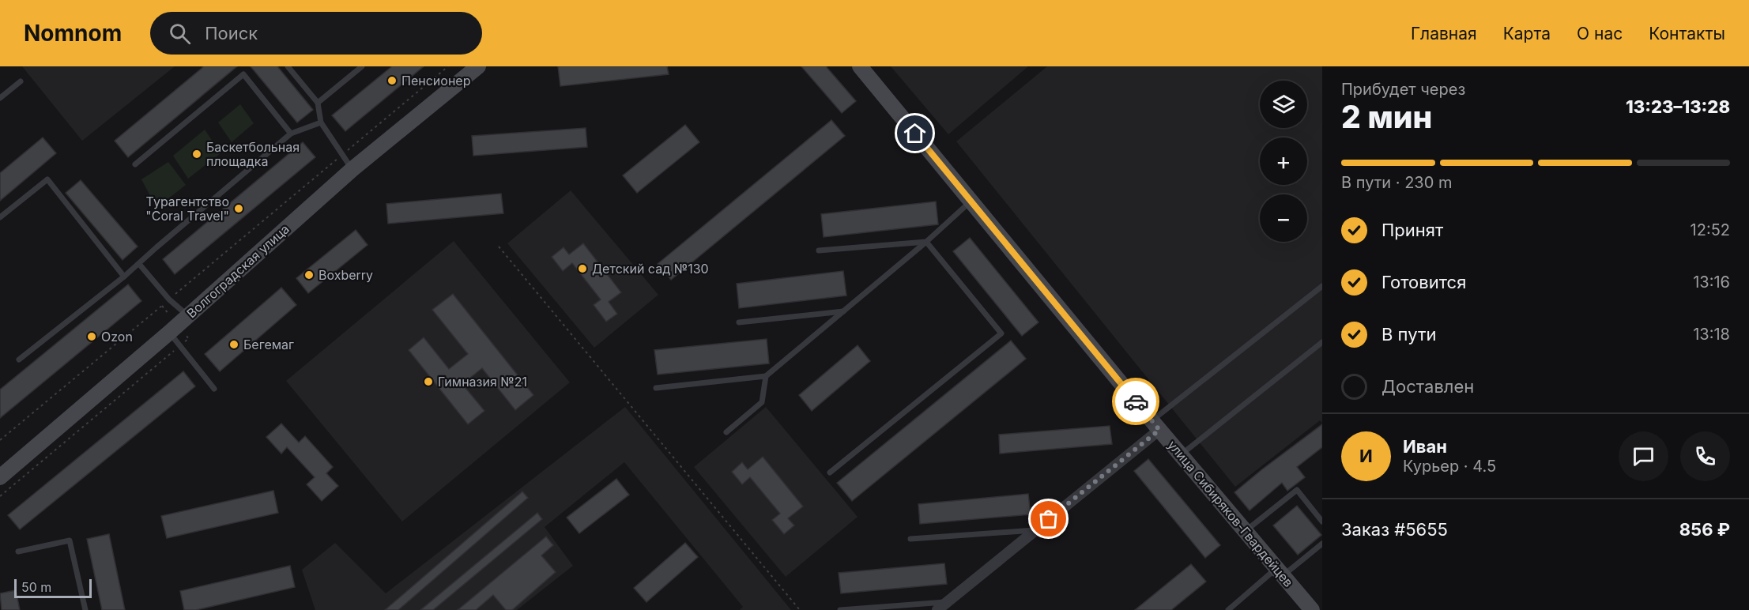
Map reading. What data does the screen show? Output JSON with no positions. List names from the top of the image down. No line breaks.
{"streets":{"street":["Волгоградская улица","улица Сибиряков-Гвардейцев"]},"places":["Пенсионер","Баскетбольная площадка","Турагентство \"Coral Travel\"","Детский сад №130","Boxberry","Ozon","Бегемаг","Гимназия №21"],"scale_bar":"50 m","page":{"header":"Nomnom","search":"Поиск","nav":["Главная","Карта","О нас","Контакты"],"heading":["2 мин","Прибудет через","13:23–13:28"],"panel":["Иван","Курьер · 4.5","Заказ #5655","856 ₽"],"map_buttons":["+","−"],"bar":"В пути · 230 m","list":[["Принят","12:52"],["Готовится","13:16"],["В пути","13:18"],"Доставлен"],"round":"И","scale":"50 m"}}
